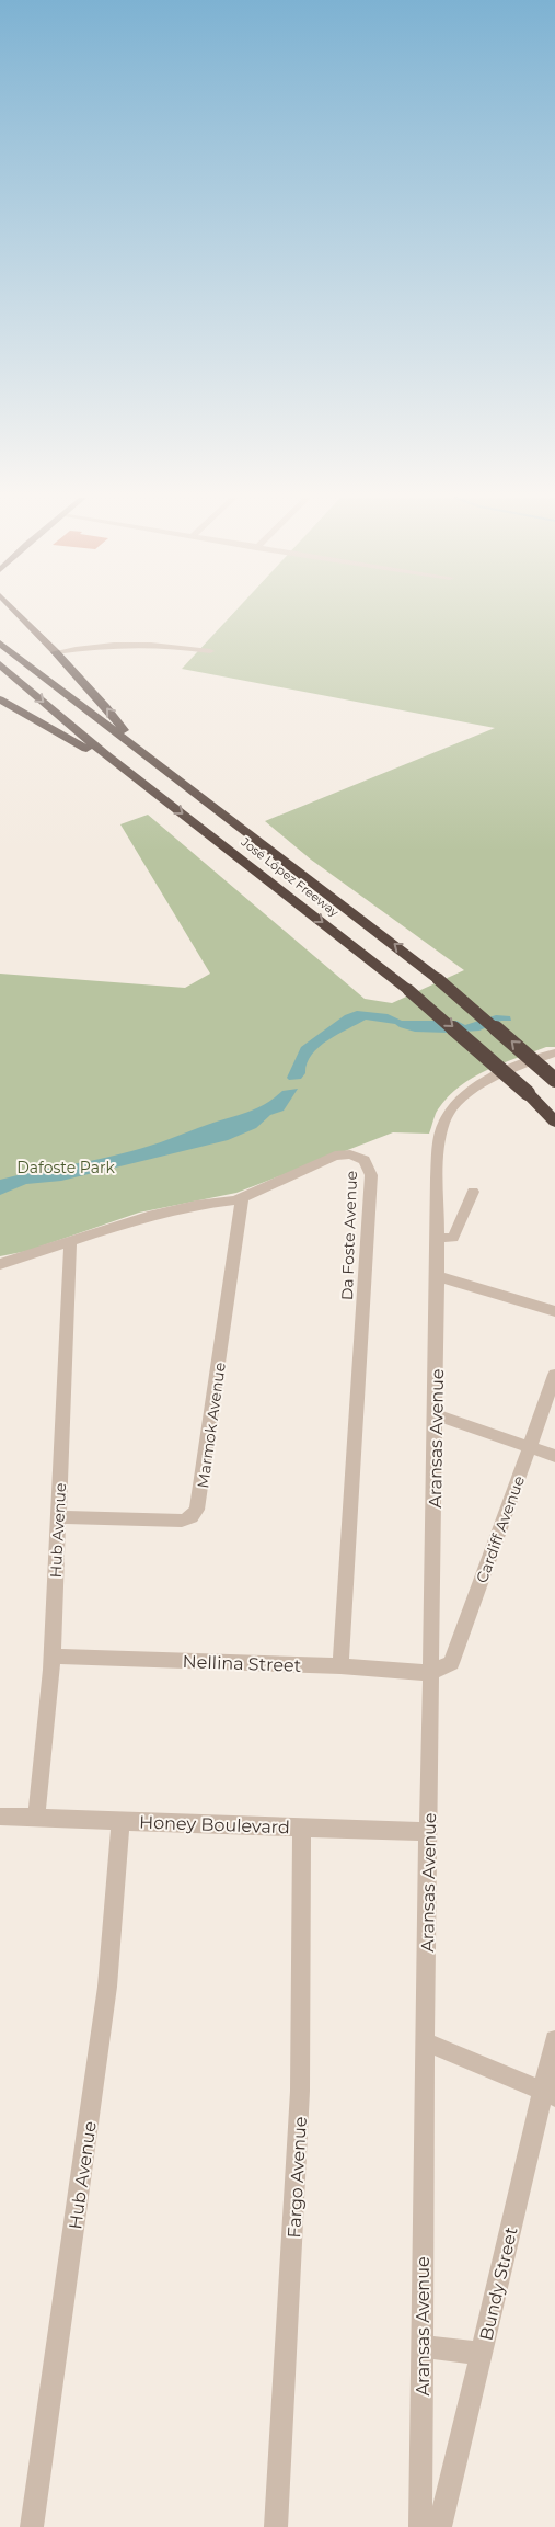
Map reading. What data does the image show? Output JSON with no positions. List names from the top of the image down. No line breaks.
{"streets":{"highway":["José López Freeway"],"street":["Da Foste Avenue","Marmok Avenue","Aransas Avenue","Cardiff Avenue","Hub Avenue","Nellina Street","Honey Boulevard","Fargo Avenue","Bundy Street"]},"crossings":[["Da Foste Avenue","Marmok Avenue"],["Da Foste Avenue","Hub Avenue"],["Da Foste Avenue","Nellina Street"],["Marmok Avenue","Hub Avenue"],["Aransas Avenue","Cardiff Avenue"],["Aransas Avenue","Nellina Street"],["Aransas Avenue","Honey Boulevard"],["Cardiff Avenue","Nellina Street"],["Hub Avenue","Nellina Street"],["Hub Avenue","Honey Boulevard"],["Honey Boulevard","Fargo Avenue"]],"parks":["Dafoste Park"]}
